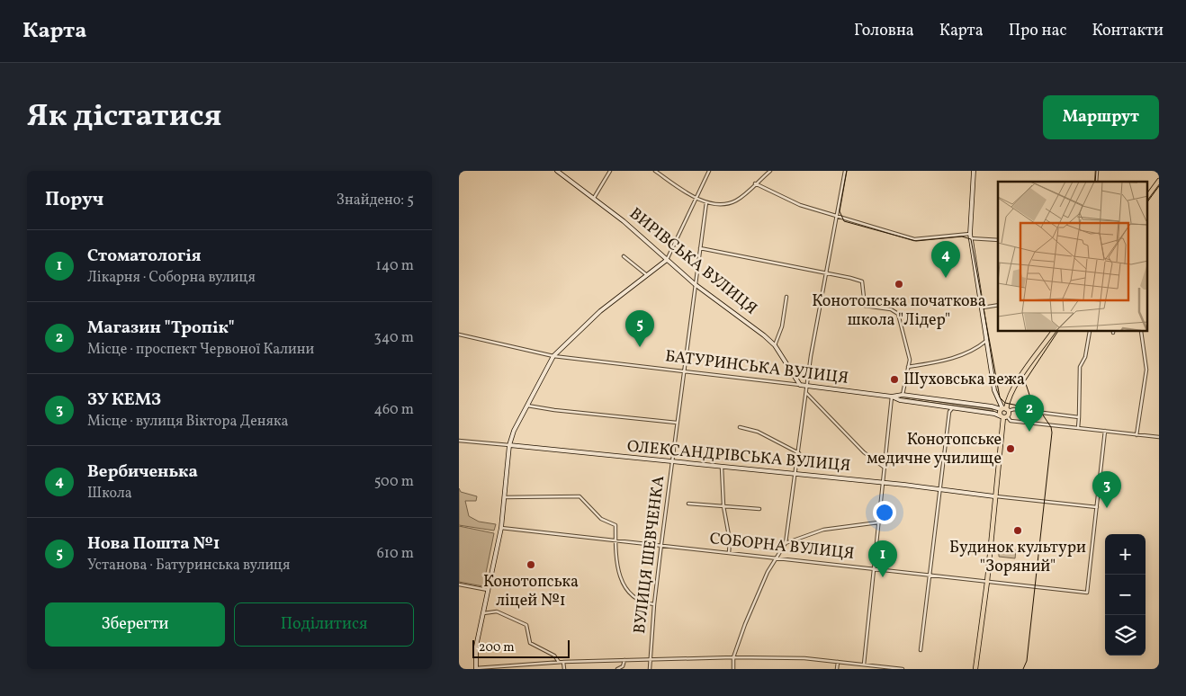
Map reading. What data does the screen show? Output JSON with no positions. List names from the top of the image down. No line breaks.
{"streets":{"main road":["ВИРІВСЬКА ВУЛИЦЯ","БАТУРИНСЬКА ВУЛИЦЯ","ОЛЕКСАНДРІВСЬКА ВУЛИЦЯ"],"street":["СОБОРНА ВУЛИЦЯ","ВУЛИЦЯ ШЕВЧЕНКА"]},"crossings":[["ВИРІВСЬКА ВУЛИЦЯ","БАТУРИНСЬКА ВУЛИЦЯ"],["ВИРІВСЬКА ВУЛИЦЯ","ВУЛИЦЯ ШЕВЧЕНКА"],["БАТУРИНСЬКА ВУЛИЦЯ","ВУЛИЦЯ ШЕВЧЕНКА"],["ОЛЕКСАНДРІВСЬКА ВУЛИЦЯ","СОБОРНА ВУЛИЦЯ"],["ОЛЕКСАНДРІВСЬКА ВУЛИЦЯ","ВУЛИЦЯ ШЕВЧЕНКА"],["СОБОРНА ВУЛИЦЯ","ВУЛИЦЯ ШЕВЧЕНКА"]],"places":["Конотопська початкова школа \"Лідер\"","Шуховська вежа","Конотопське медичне училище","Будинок культури \"Зоряний\"","Конотопська ліцей №1"],"scale_bar":"200 m","page":{"header":"Карта","nav":["Головна","Карта","Про нас","Контакти"],"title":"Як дістатися","buttons":["Маршрут",["Зберегти","Поділитися"]],"heading":["Поруч","Знайдено: 5"],"list":[{"mark":"1","name":"Стоматологія","note":"Лікарня · Соборна вулиця","value":"140 m"},{"mark":"2","name":"Магазин \"Тропік\"","note":"Місце · проспект Червоної Калини","value":"340 m"},{"mark":"3","name":"ЗУ КЕМЗ","note":"Місце · вулиця Віктора Деняка","value":"460 m"},{"mark":"4","name":"Вербиченька","note":"Школа","value":"500 m"},{"mark":"5","name":"Нова Пошта №1","note":"Установа · Батуринська вулиця","value":"610 m"}],"pins":["4","5","2","3","1"],"map_buttons":["+","−"],"scale":"200 m"}}
